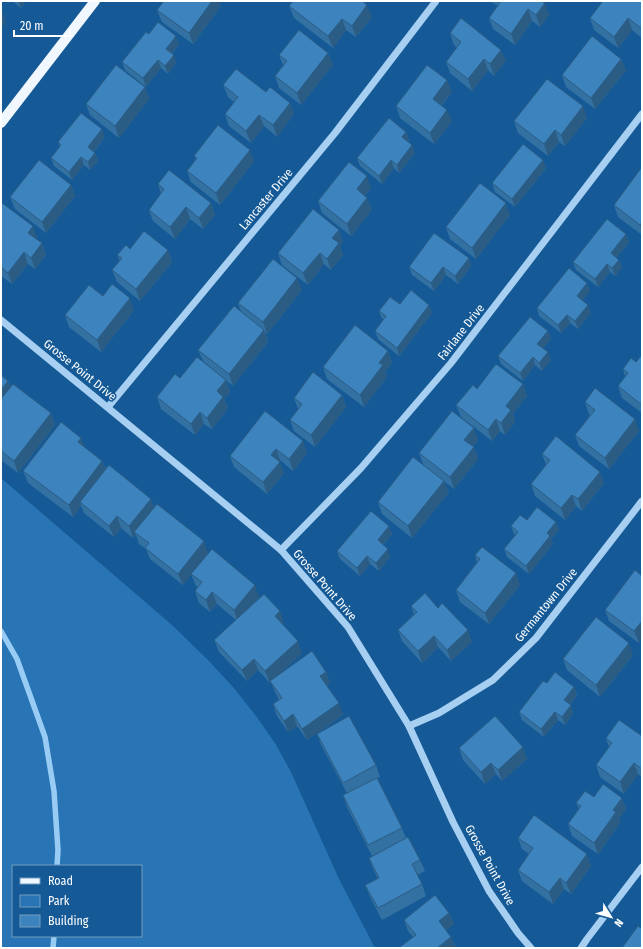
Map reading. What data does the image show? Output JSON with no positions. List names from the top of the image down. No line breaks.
{"streets":{"street":["Lancaster Drive","Fairlane Drive","Grosse Point Drive","Germantown Drive"]},"crossings":[["Lancaster Drive","Grosse Point Drive"],["Fairlane Drive","Grosse Point Drive"],["Grosse Point Drive","Germantown Drive"]],"legend":["Road","Park","Building"],"scale_bar":"20 m","north":"bottom right"}
